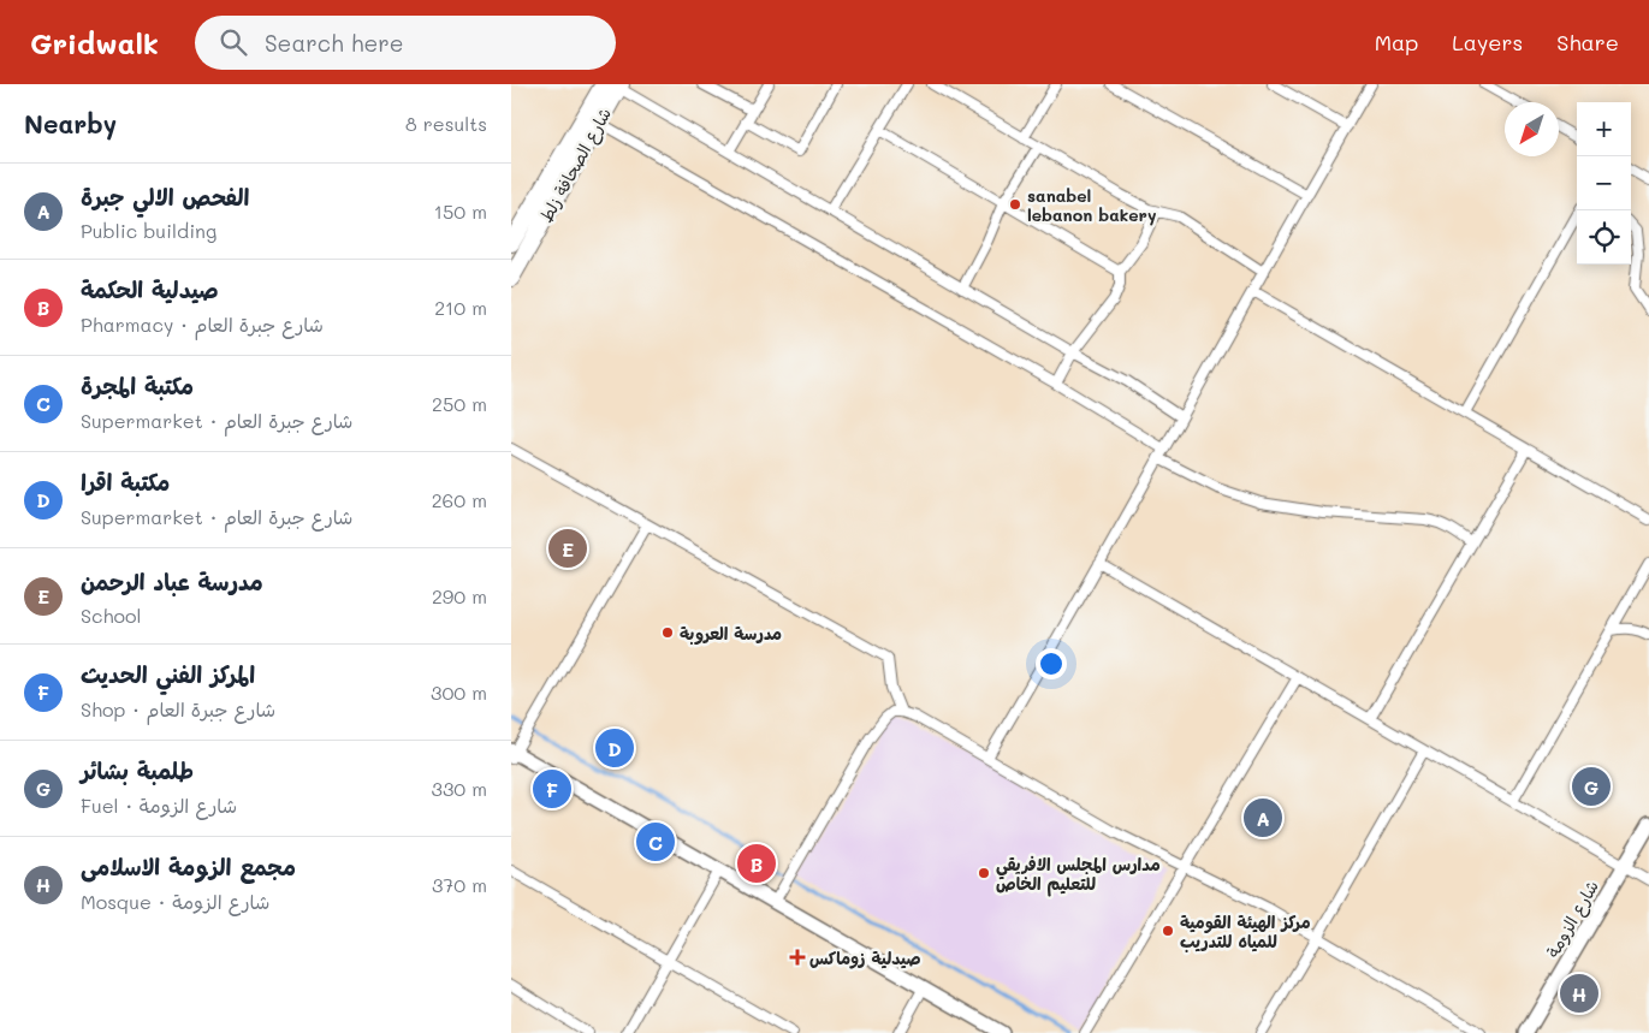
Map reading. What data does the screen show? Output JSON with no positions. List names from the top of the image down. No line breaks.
{"streets":{"highway":["شارع الصحافة زلط"],"main road":["شارع الزومة"]},"places":{"other":["sanabel lebanon bakery","مدرسة العروبة","مدارس المجلس الافريقي للتعليم الخاص","مركز الهيئة القومية للمياه للتدريب"],"health":["صيدلية زوماكس"]},"north":"bottom left","page":{"header":"Gridwalk","search":"Search here","nav":["Map","Layers","Share"],"heading":["Nearby","8 results"],"map_buttons":["+","−"],"list":[{"mark":"A","name":"الفحص الالي جبرة","note":"Public building","value":"150 m"},{"mark":"B","name":"صيدلية الحكمة","note":"Pharmacy · شارع جبرة العام","value":"210 m"},{"mark":"C","name":"مكتبة المجرة","note":"Supermarket · شارع جبرة العام","value":"250 m"},{"mark":"D","name":"مكتبة اقرا","note":"Supermarket · شارع جبرة العام","value":"260 m"},{"mark":"E","name":"مدرسة عباد الرحمن","note":"School","value":"290 m"},{"mark":"F","name":"المركز الفني الحديث","note":"Shop · شارع جبرة العام","value":"300 m"},{"mark":"G","name":"طلمبة بشائر","note":"Fuel · شارع الزومة","value":"330 m"},{"mark":"H","name":"مجمع الزومة الاسلامى","note":"Mosque · شارع الزومة","value":"370 m"}],"pins":["E","D","G","F","A","C","B","H"]}}
